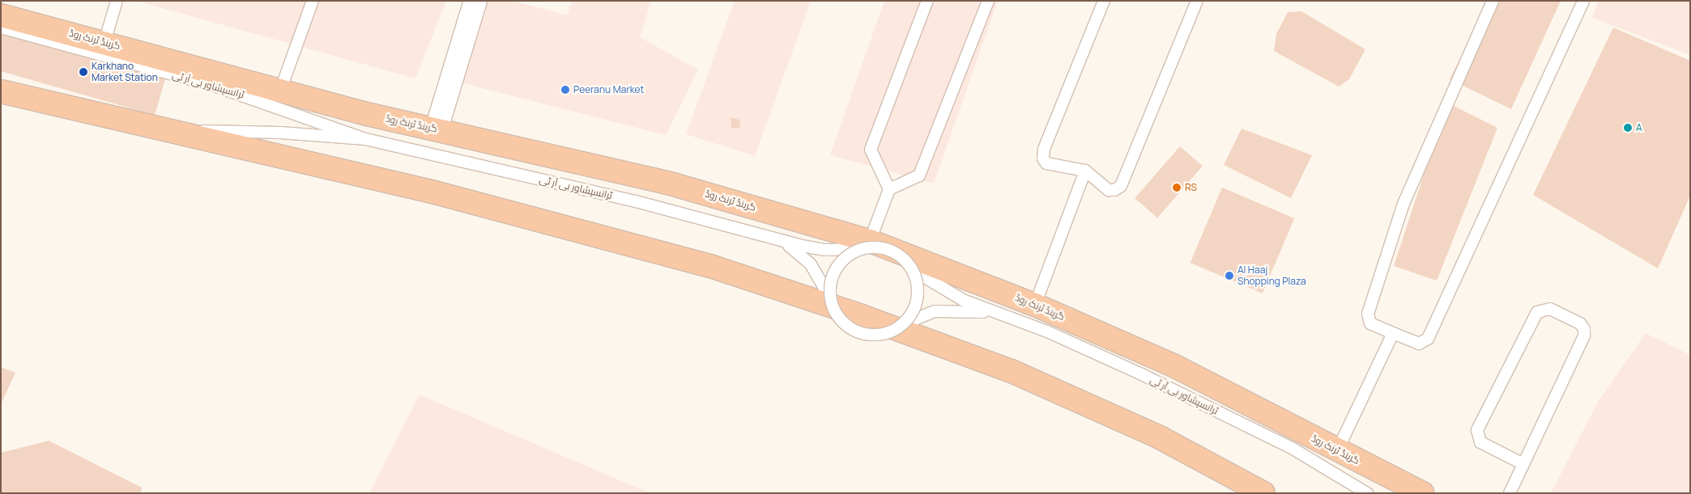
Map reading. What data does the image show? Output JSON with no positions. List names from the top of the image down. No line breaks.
{"streets":{"highway":["گرینڈ ٹرنک روڈ"],"lane":["ٹرانسپشاور بی آر ٹی"]},"crossings":[["گرینڈ ٹرنک روڈ","ٹرانسپشاور بی آر ٹی"]],"places":["Karkhano Market Station","Peeranu Market","A","RS","Al Haaj Shopping Plaza"]}
